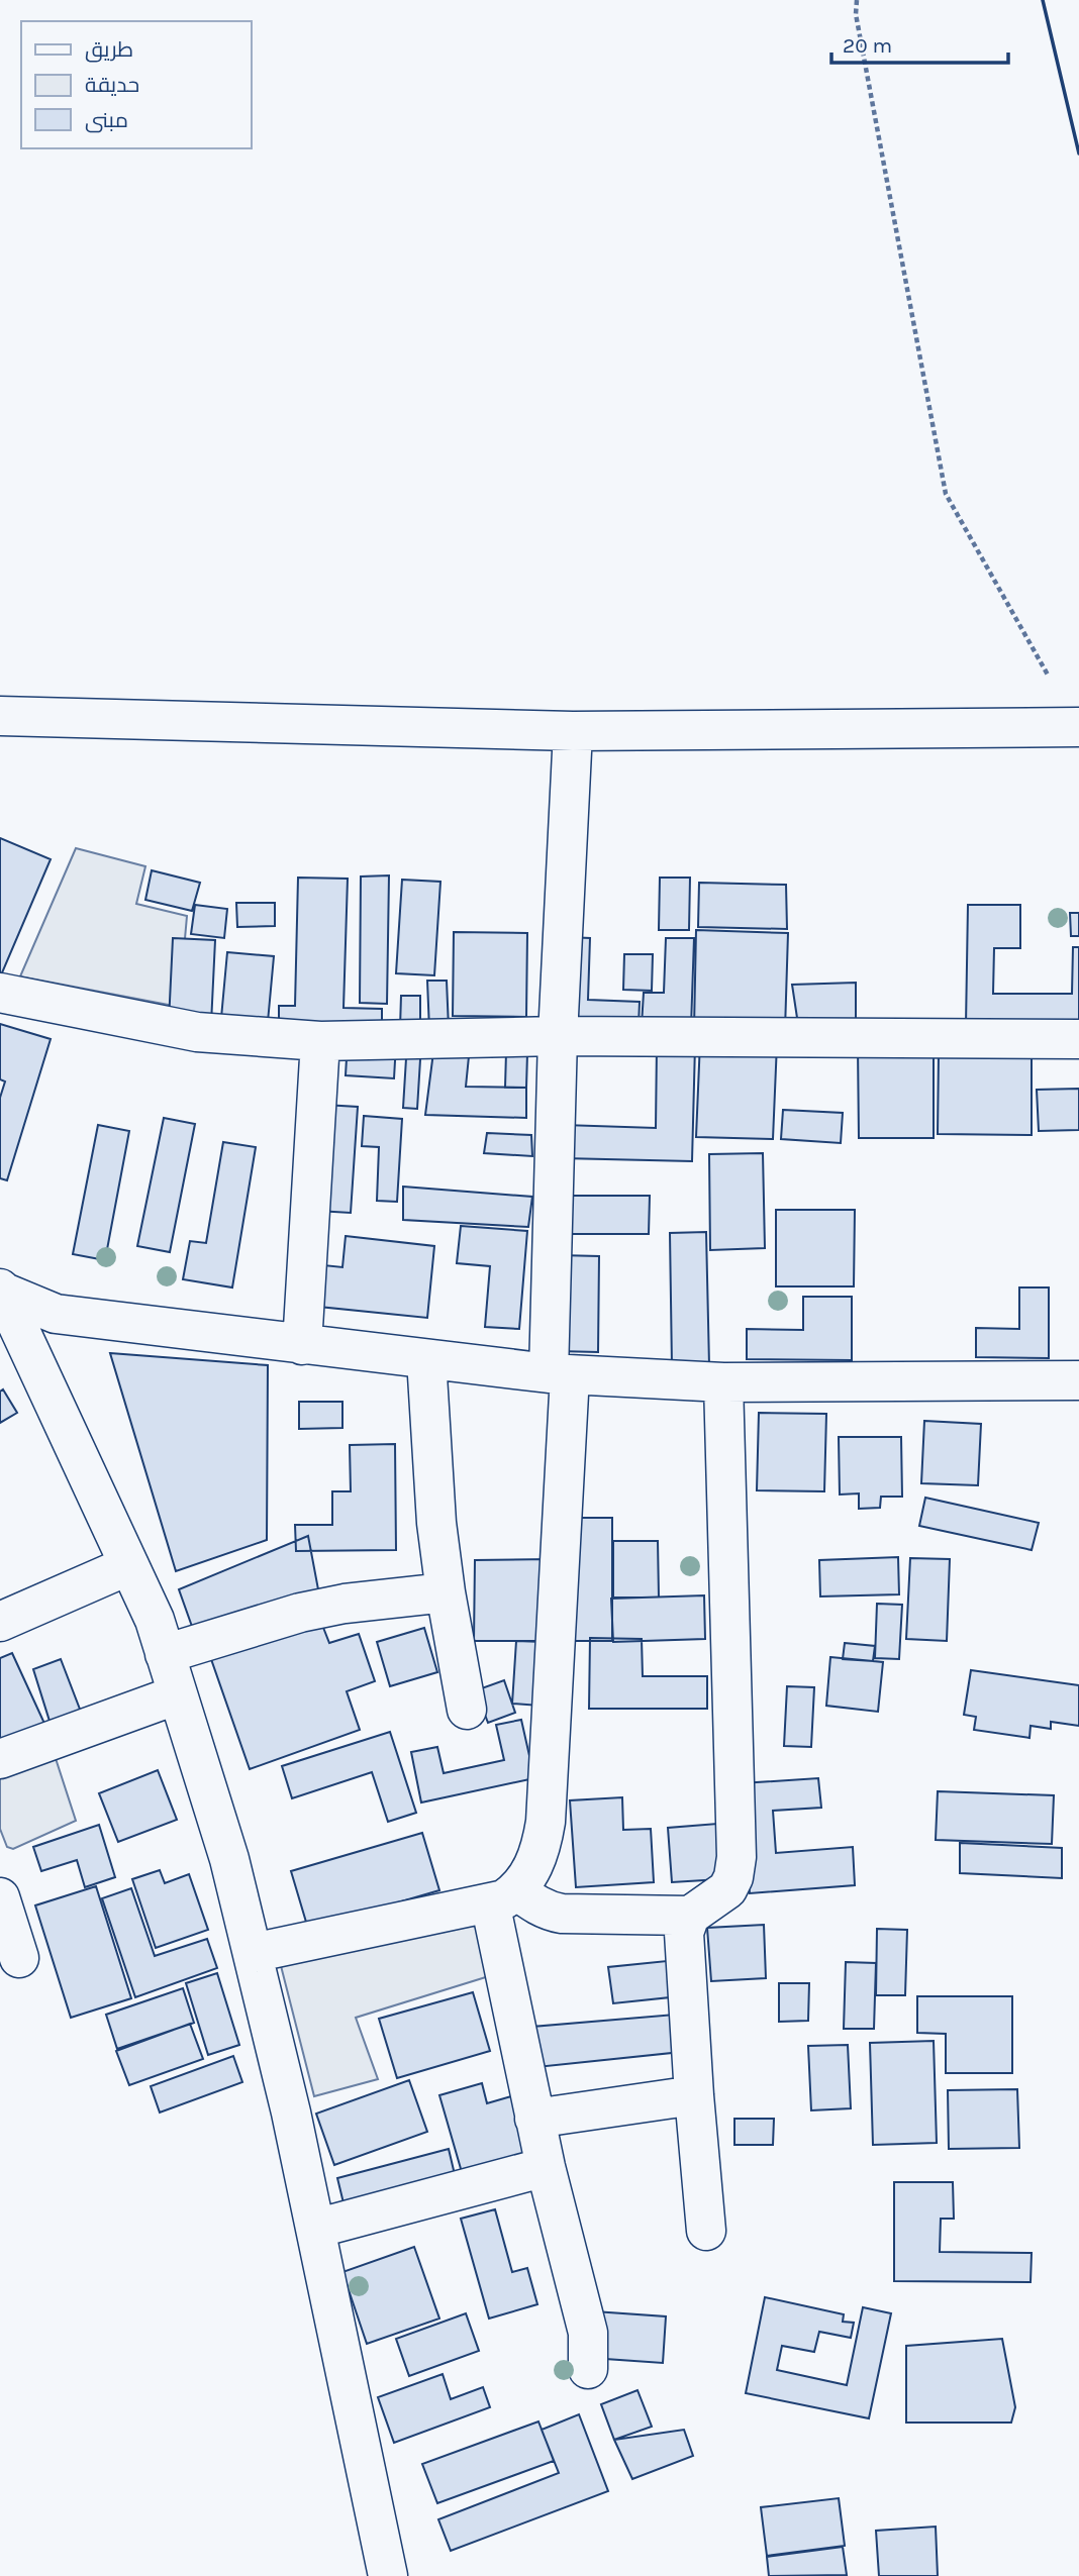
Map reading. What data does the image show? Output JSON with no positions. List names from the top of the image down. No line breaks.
{"legend":["طريق","حديقة","مبنى"],"scale_bar":"20 m"}
